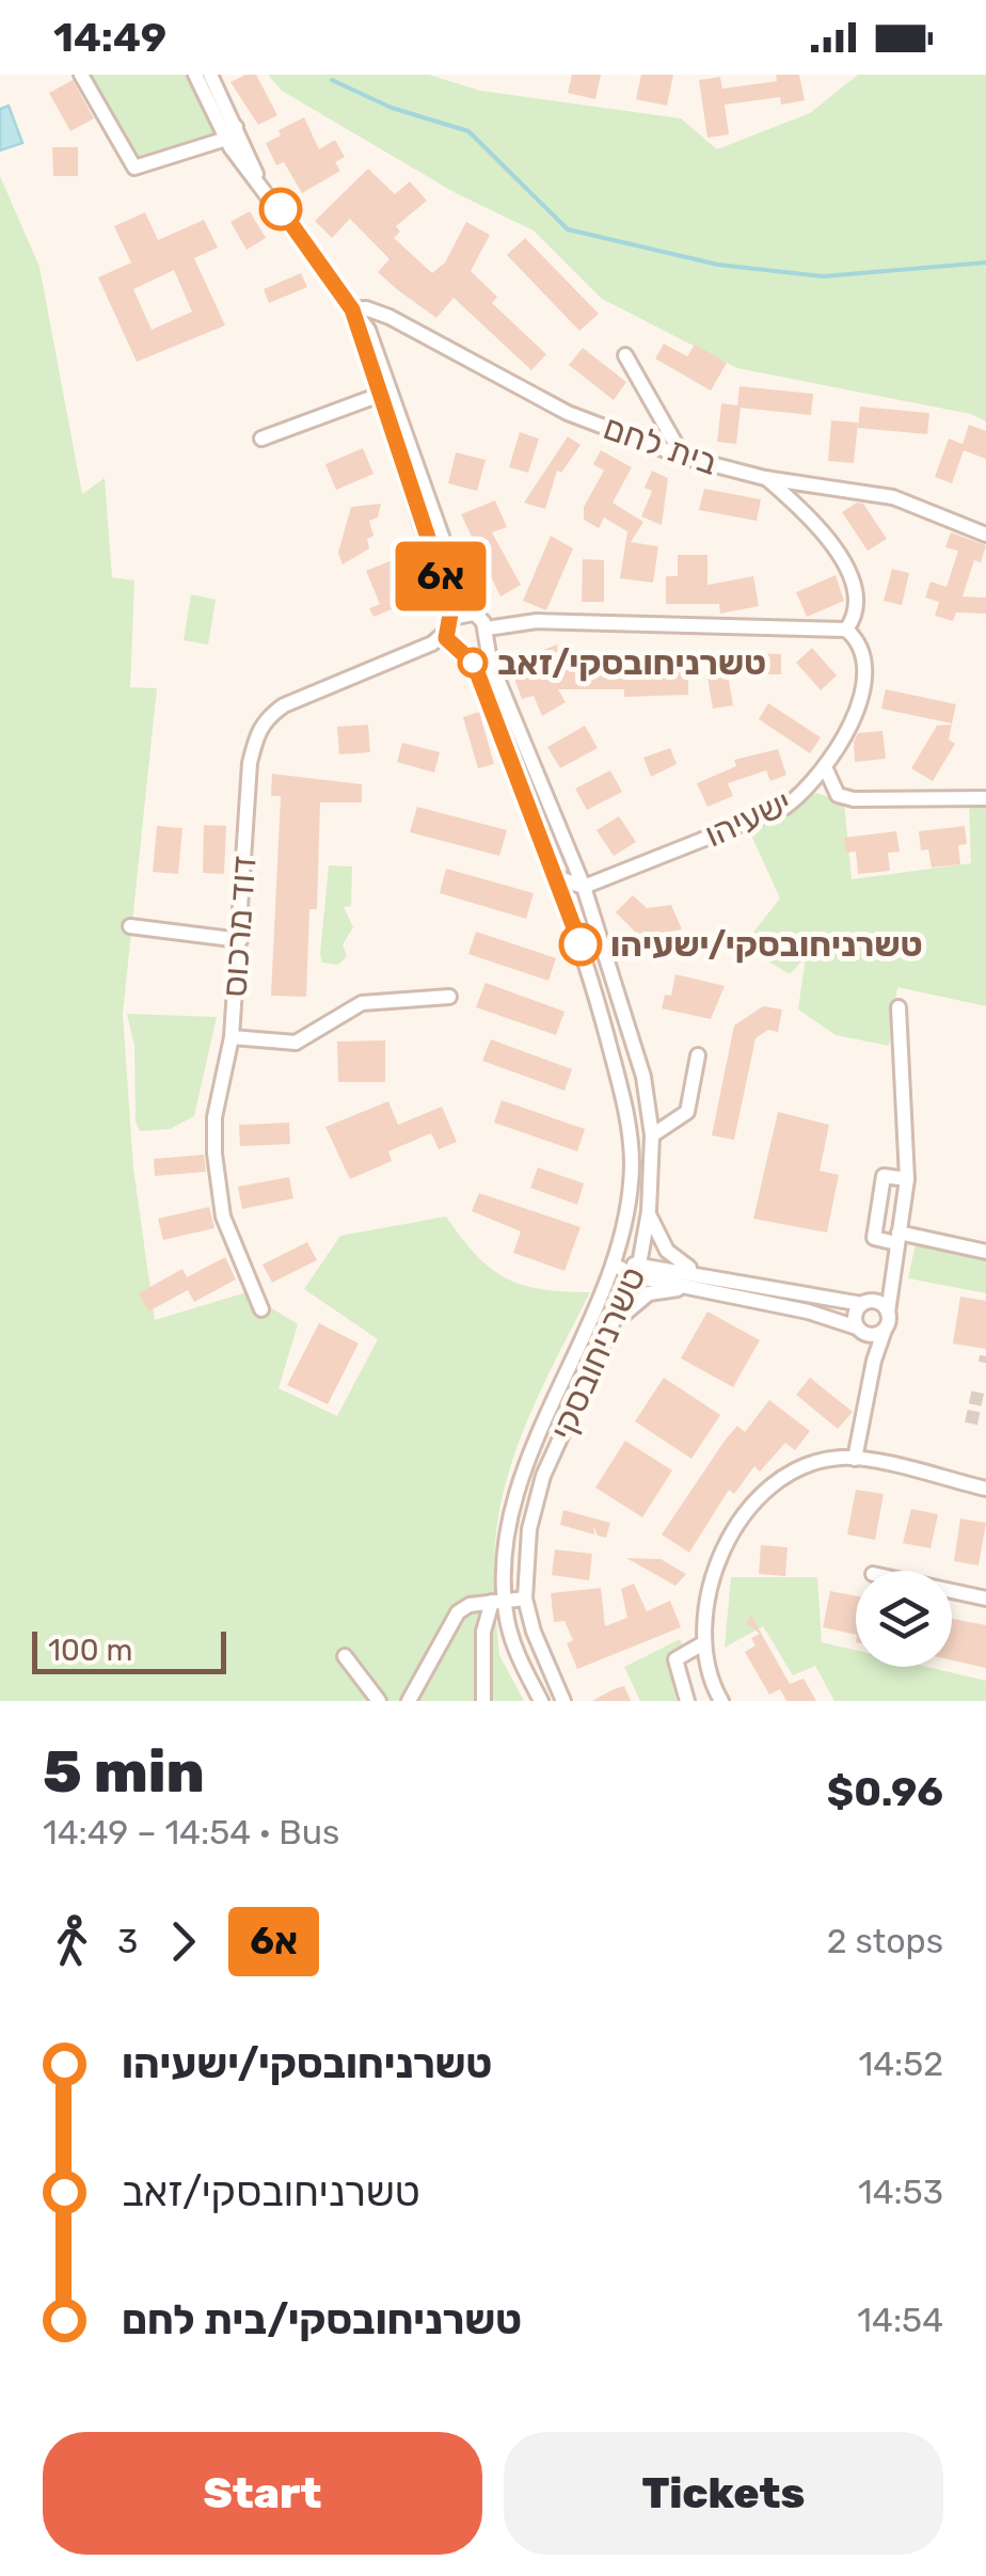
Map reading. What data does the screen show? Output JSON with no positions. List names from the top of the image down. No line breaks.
{"streets":{"street":["בית לחם","ישעיהו","דוד מרכוס","טשרניחובסקי"]},"crossings":[["ישעיהו","טשרניחובסקי"],["דוד מרכוס","טשרניחובסקי"]],"places":["טשרניחובסקי/זאב","טשרניחובסקי/ישעיהו"],"lines":["bus line 6א"],"scale_bar":"100 m","page":{"status":"14:49","on_map":"6א","scale":"100 m","heading":["5 min","14:49 – 14:54 · Bus","$0.96"],"legs":["3","6א","2 stops"],"list":[{"name":"טשרניחובסקי/ישעיהו","value":"14:52"},{"name":"טשרניחובסקי/זאב","value":"14:53"},{"name":"טשרניחובסקי/בית לחם","value":"14:54"}],"buttons":["Start","Tickets"]}}
